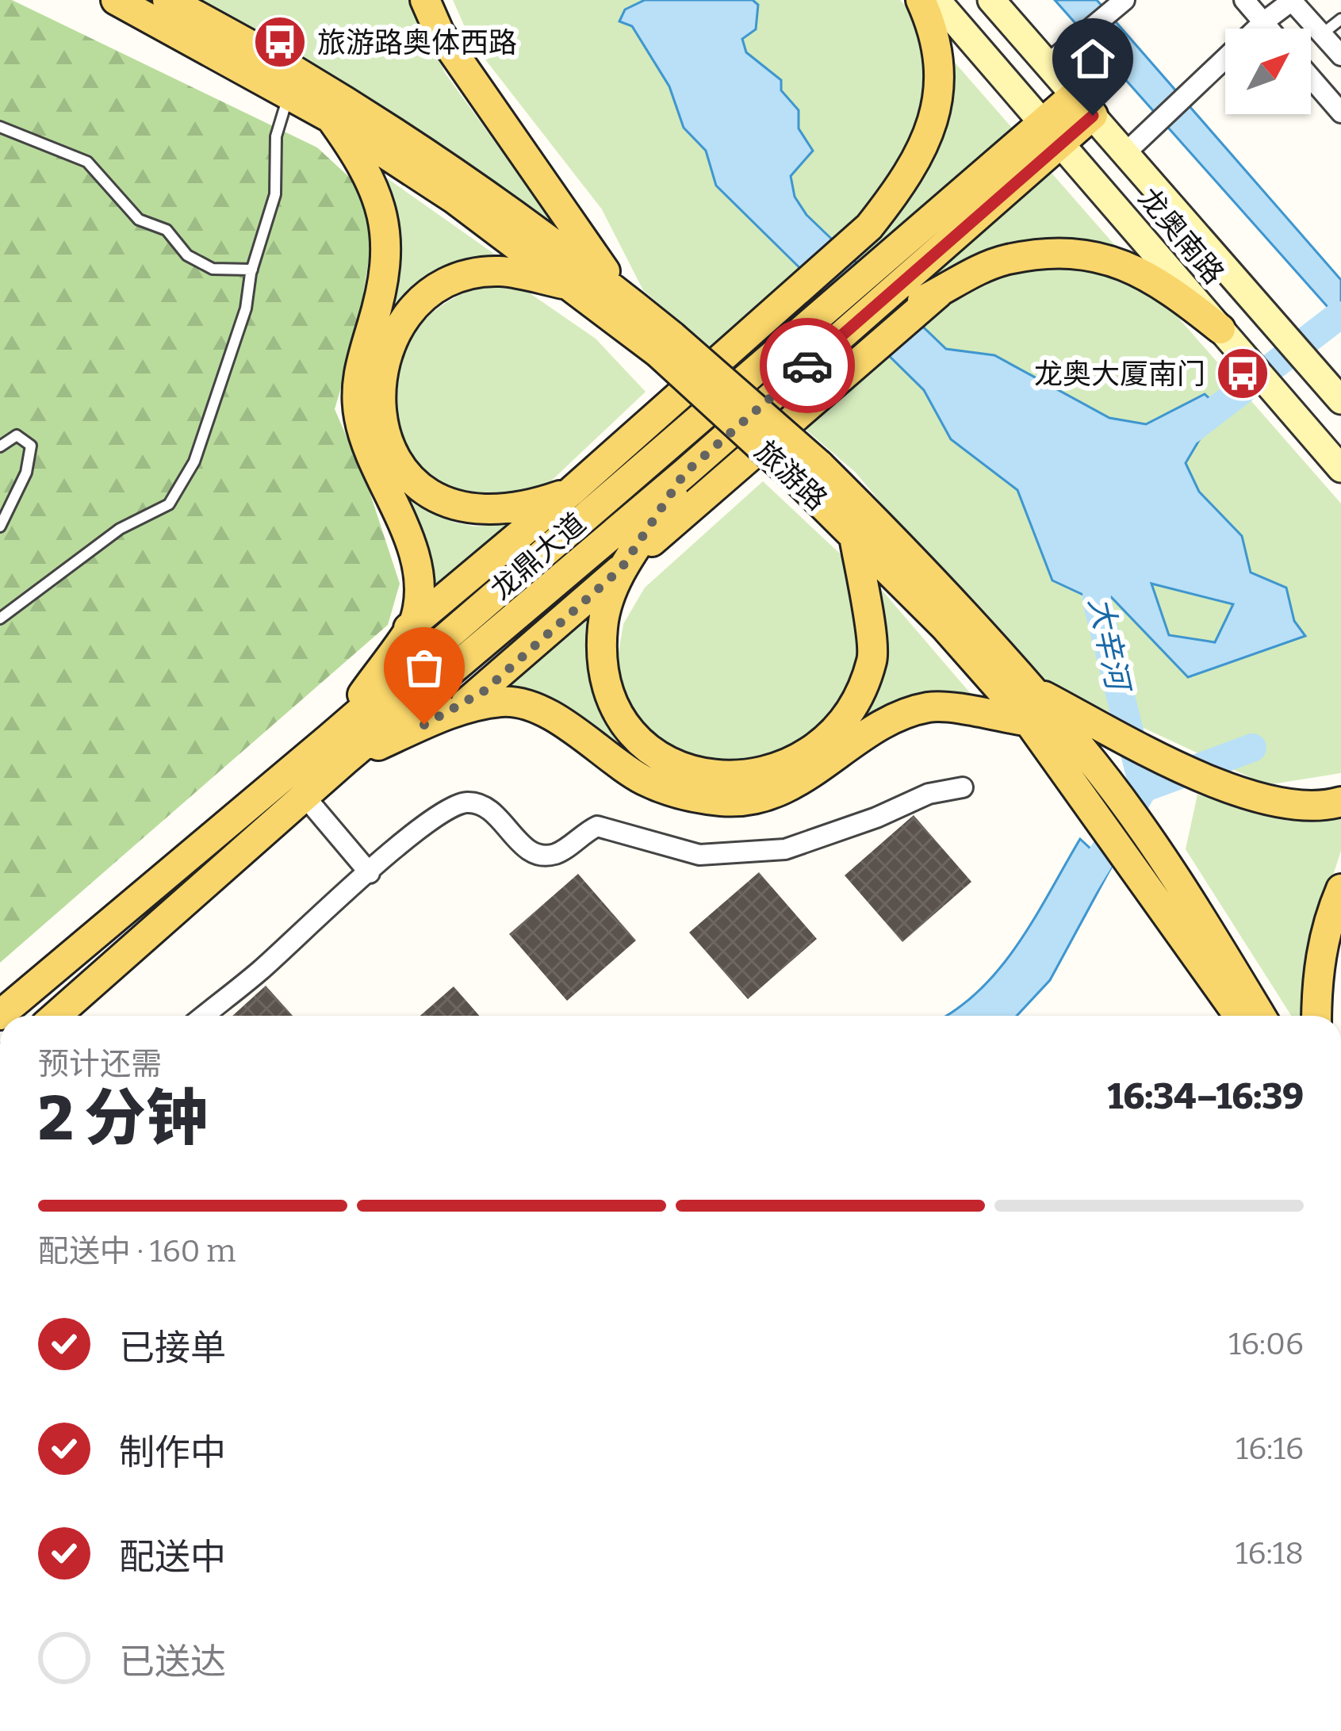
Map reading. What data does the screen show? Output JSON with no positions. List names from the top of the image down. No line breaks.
{"streets":{"main road":["龙奥南路","旅游路","龙鼎大道"]},"crossings":[["龙奥南路","龙鼎大道"]],"water":["大辛河"],"places":{"bus stop":["旅游路奥体西路","龙奥大厦南门"]},"north":"top right","page":{"heading":["2 分钟","预计还需","16:34–16:39"],"bar":"配送中 · 160 m","list":[["已接单","16:06"],["制作中","16:16"],["配送中","16:18"],"已送达"]}}
